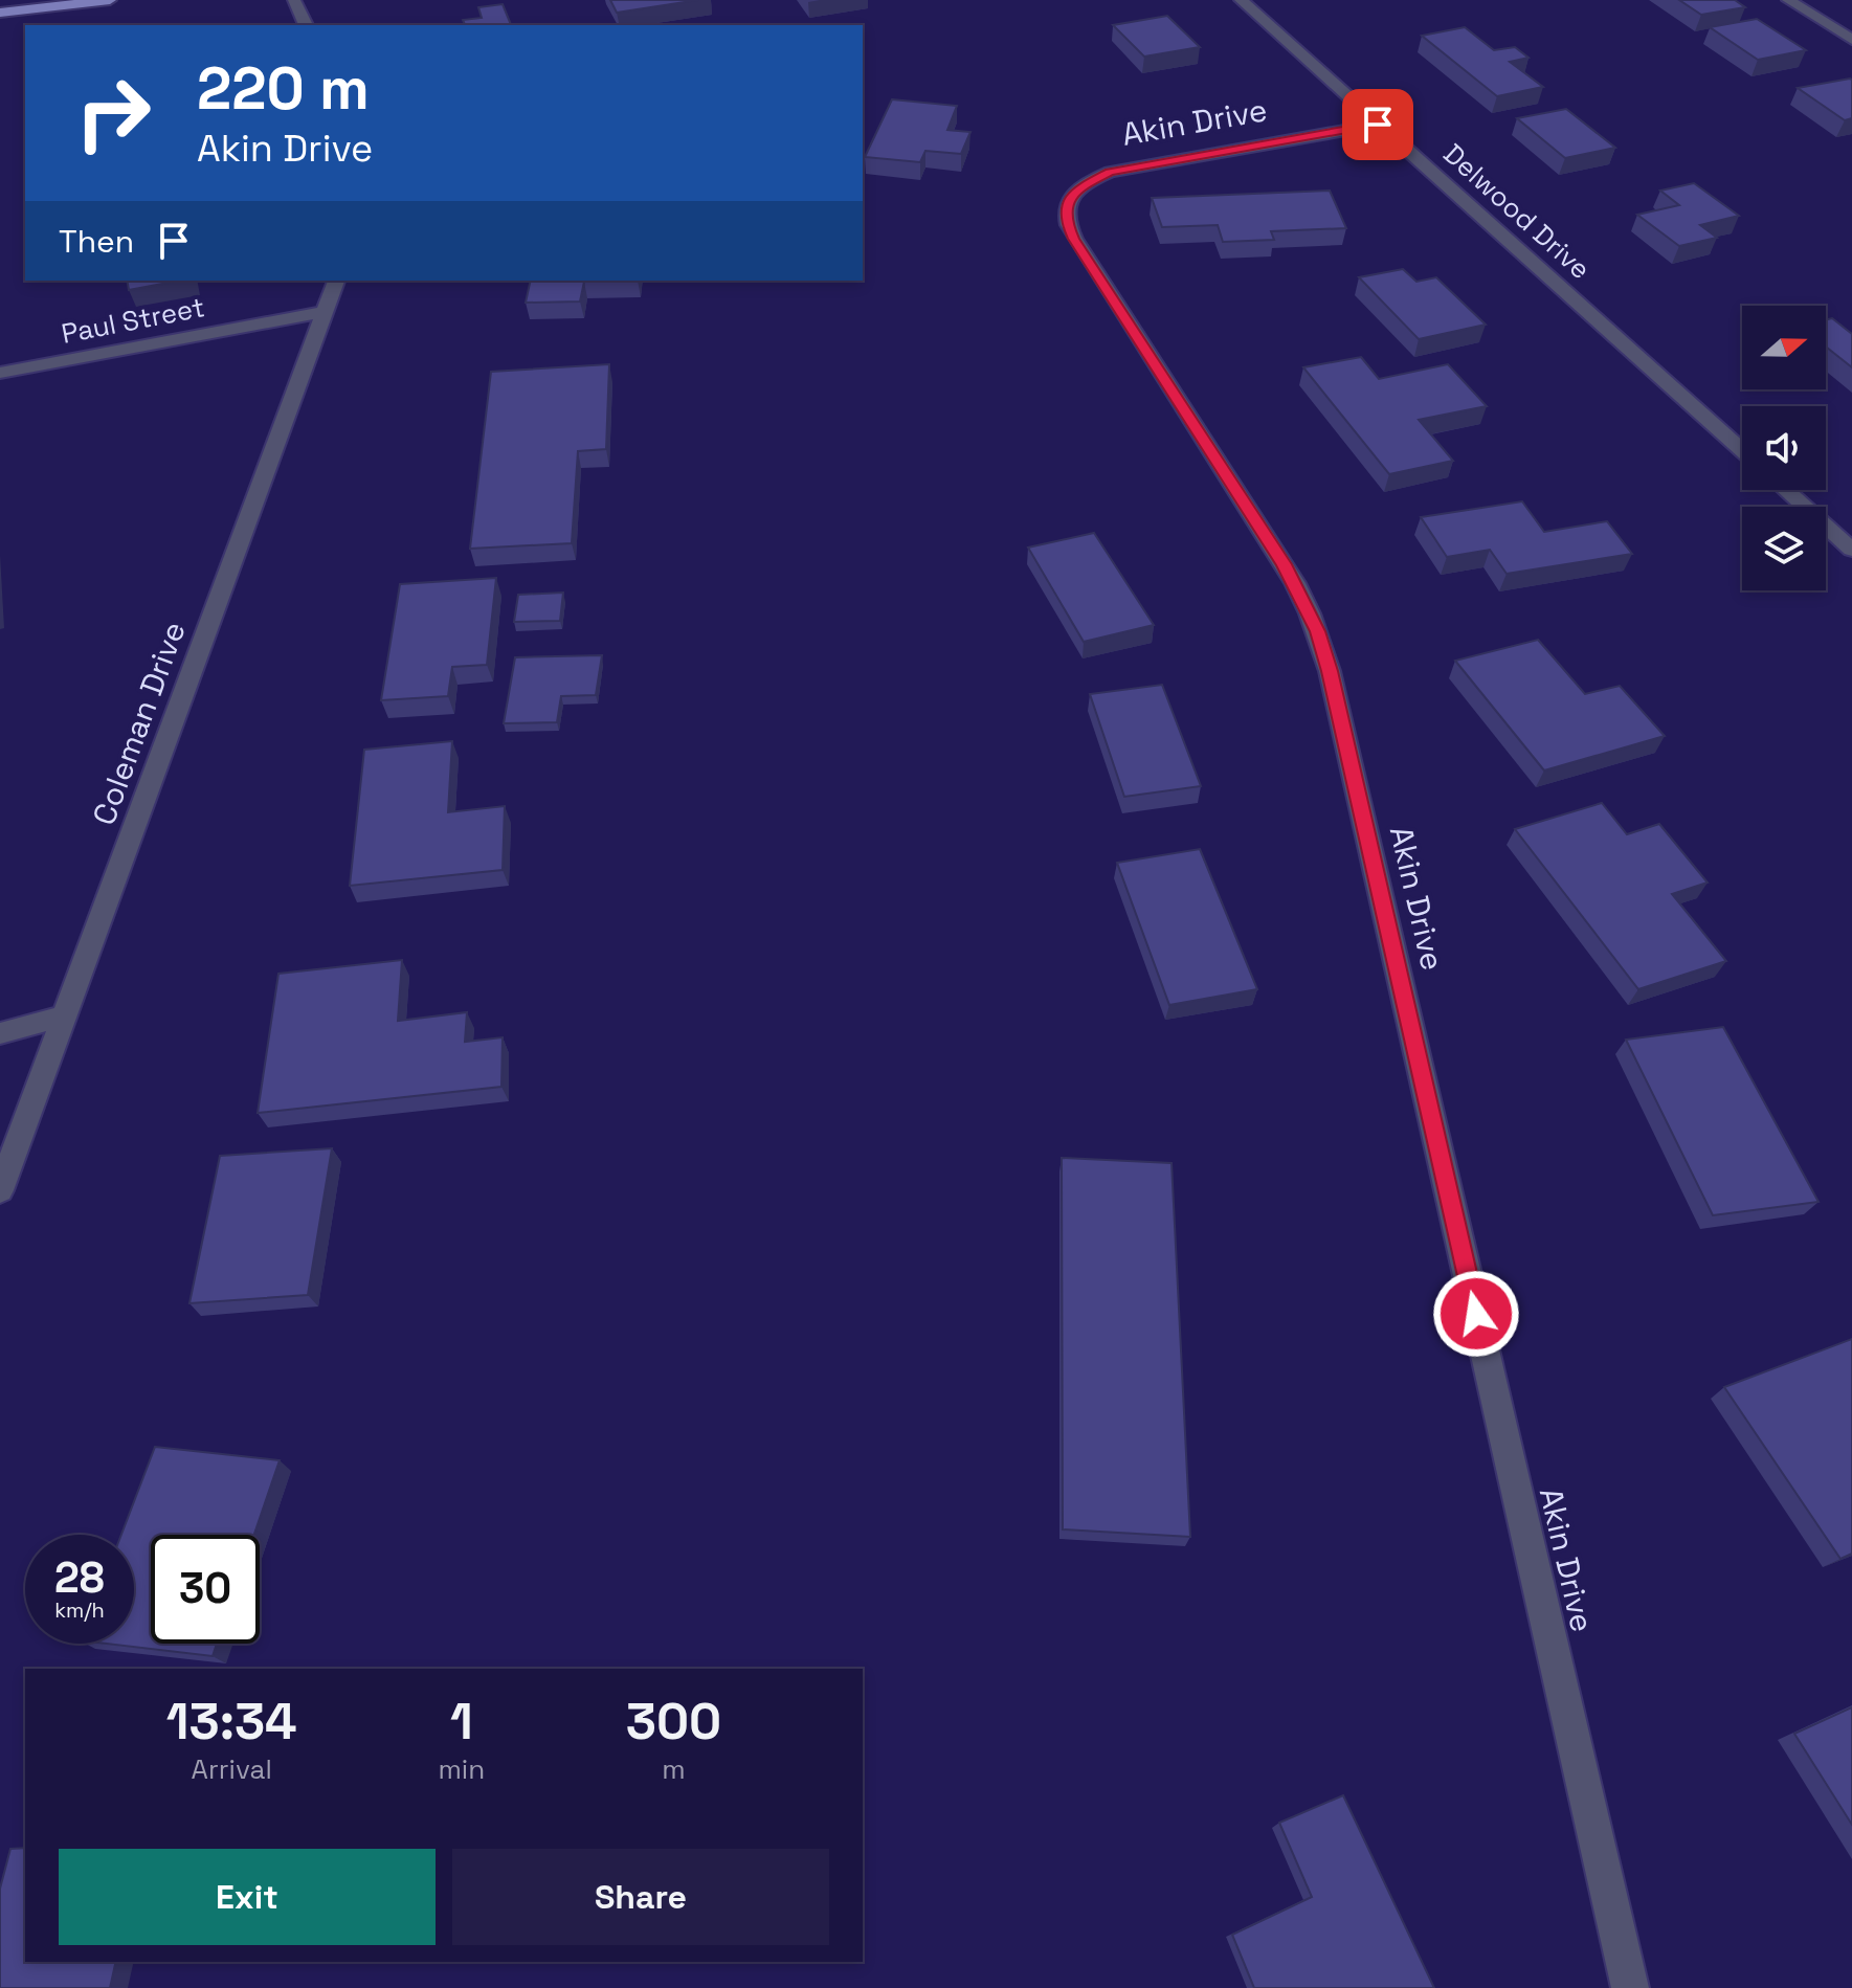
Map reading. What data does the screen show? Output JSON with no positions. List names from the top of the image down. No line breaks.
{"streets":{"street":["Akin Drive","Delwood Drive","Paul Street","Coleman Drive"]},"crossings":[["Akin Drive","Delwood Drive"],["Paul Street","Coleman Drive"]],"north":"right","page":{"turn":["220 m","Akin Drive"],"then":"Then","speed":"28 km/h","limit":"30","eta":["13:34","Arrival","1","min","300","m"],"buttons":["Exit","Share"]}}
